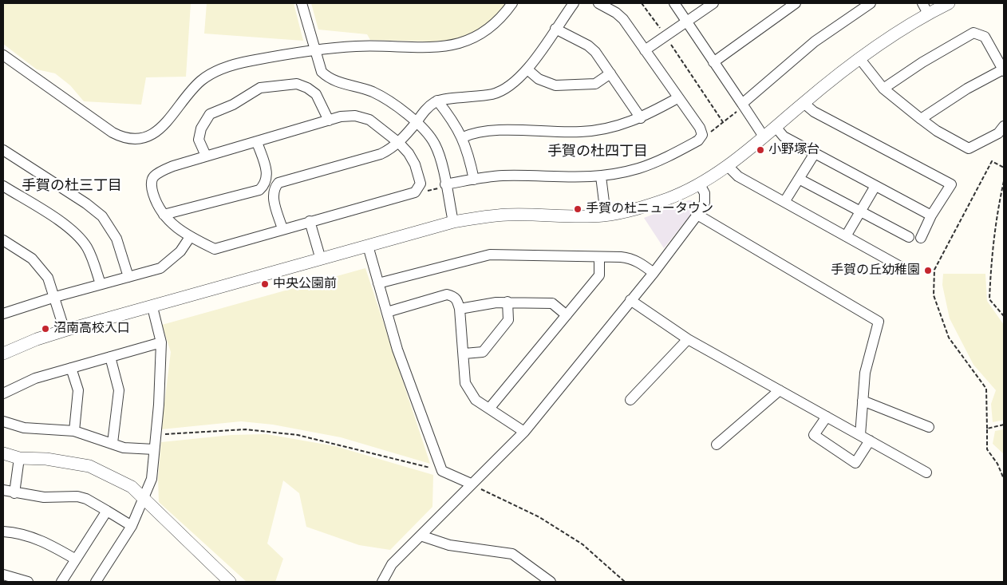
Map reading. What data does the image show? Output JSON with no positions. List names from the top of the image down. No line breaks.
{"districts":["手賀の杜四丁目","手賀の杜三丁目"],"places":["小野塚台","手賀の杜ニュータウン","手賀の丘幼稚園","中央公園前","沼南高校入口"]}
